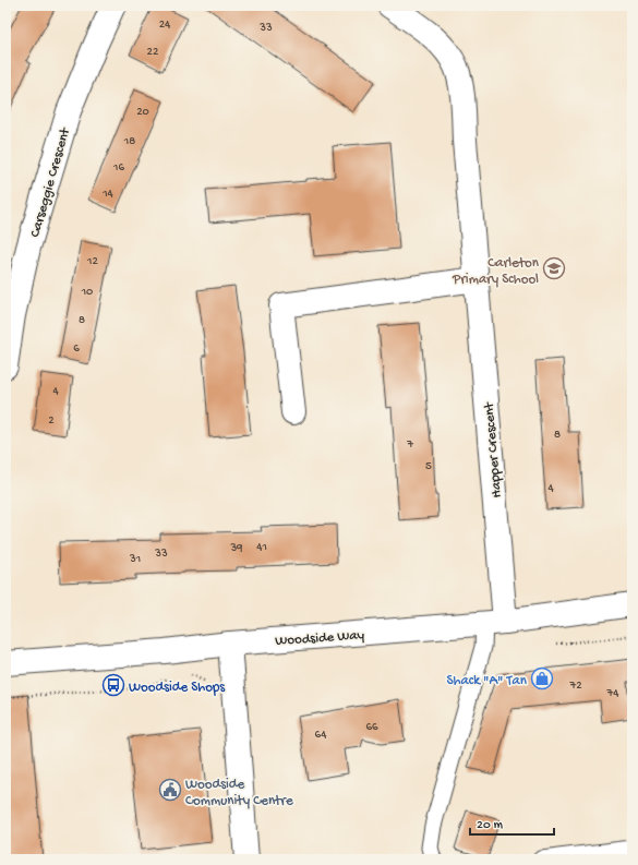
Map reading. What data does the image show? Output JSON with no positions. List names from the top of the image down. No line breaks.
{"streets":{"street":["Carseggie Crescent","Happer Crescent","Woodside Way"]},"crossings":[["Happer Crescent","Woodside Way"]],"places":{"school or university":["Carleton Primary School"],"shop":["Shack \"A\" Tan"],"bus stop":["Woodside Shops"],"public building":["Woodside Community Centre"]},"house_numbers":["24","33","22","20","18","16","14","12","10","8","6","4","2","8","7","5","4","41","39","33","31","72","74","66","64"],"scale_bar":"20 m"}
